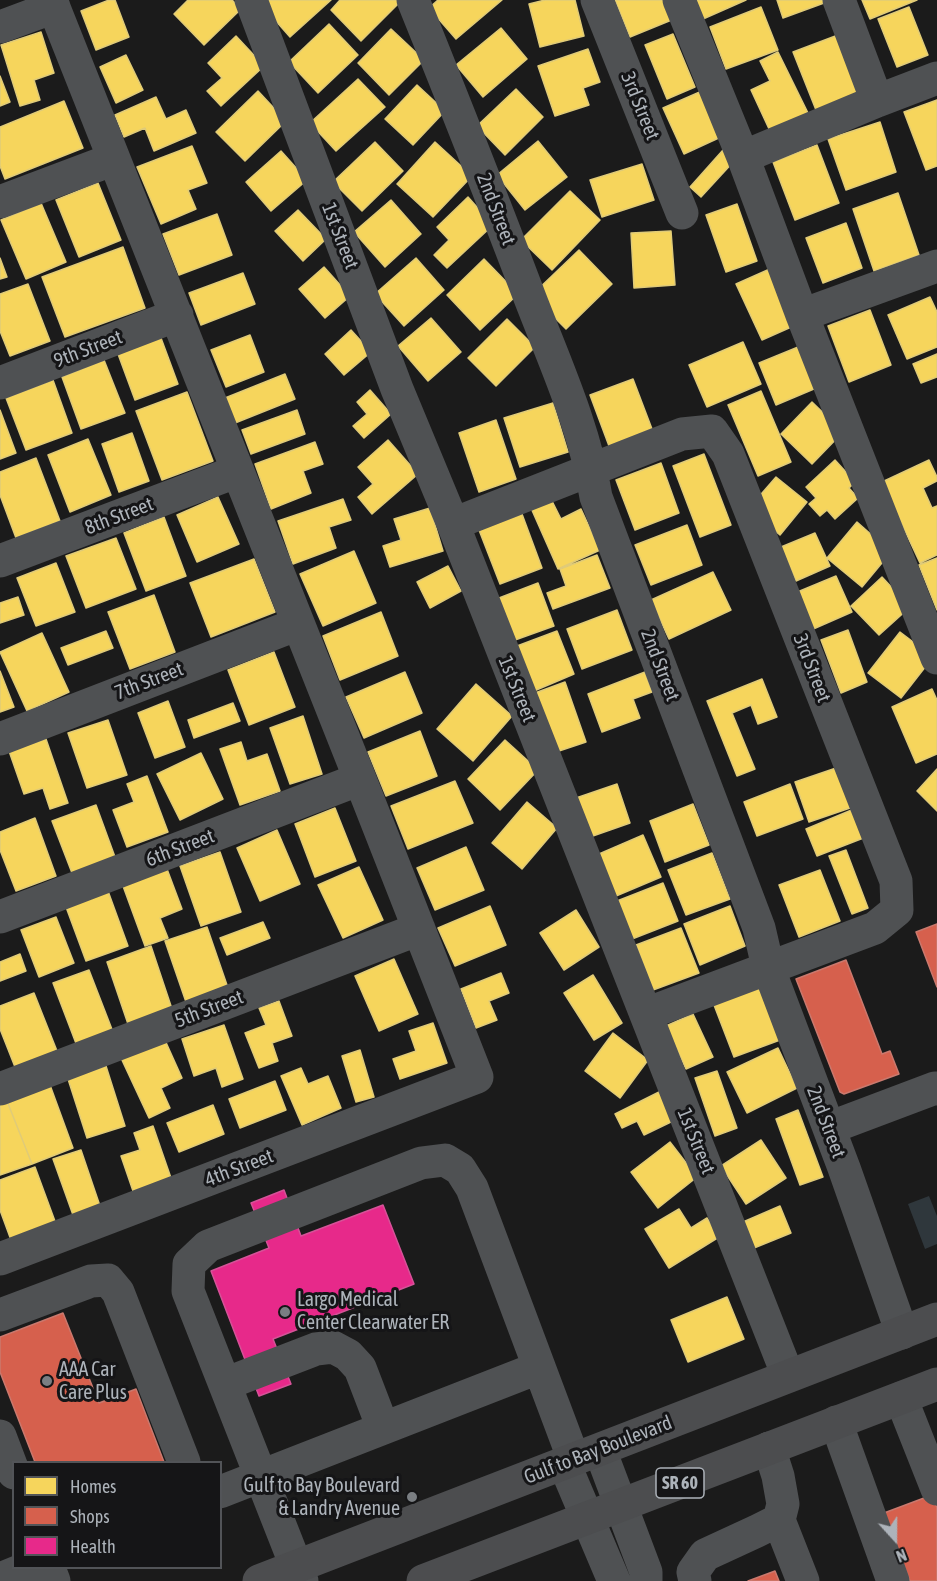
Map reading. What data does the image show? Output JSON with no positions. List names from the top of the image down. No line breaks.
{"streets":{"main road":["Gulf to Bay Boulevard","SR 60"],"street":["3rd Street","2nd Street","1st Street","9th Street","8th Street","7th Street","6th Street","5th Street","4th Street"]},"crossings":[["3rd Street","2nd Street"],["2nd Street","Gulf to Bay Boulevard"],["1st Street","Gulf to Bay Boulevard"],["5th Street","4th Street"]],"places":["Largo Medical Center Clearwater ER","AAA Car Care Plus","Gulf to Bay Boulevard & Landry Avenue"],"legend":["Homes","Shops","Health"],"north":"bottom"}
